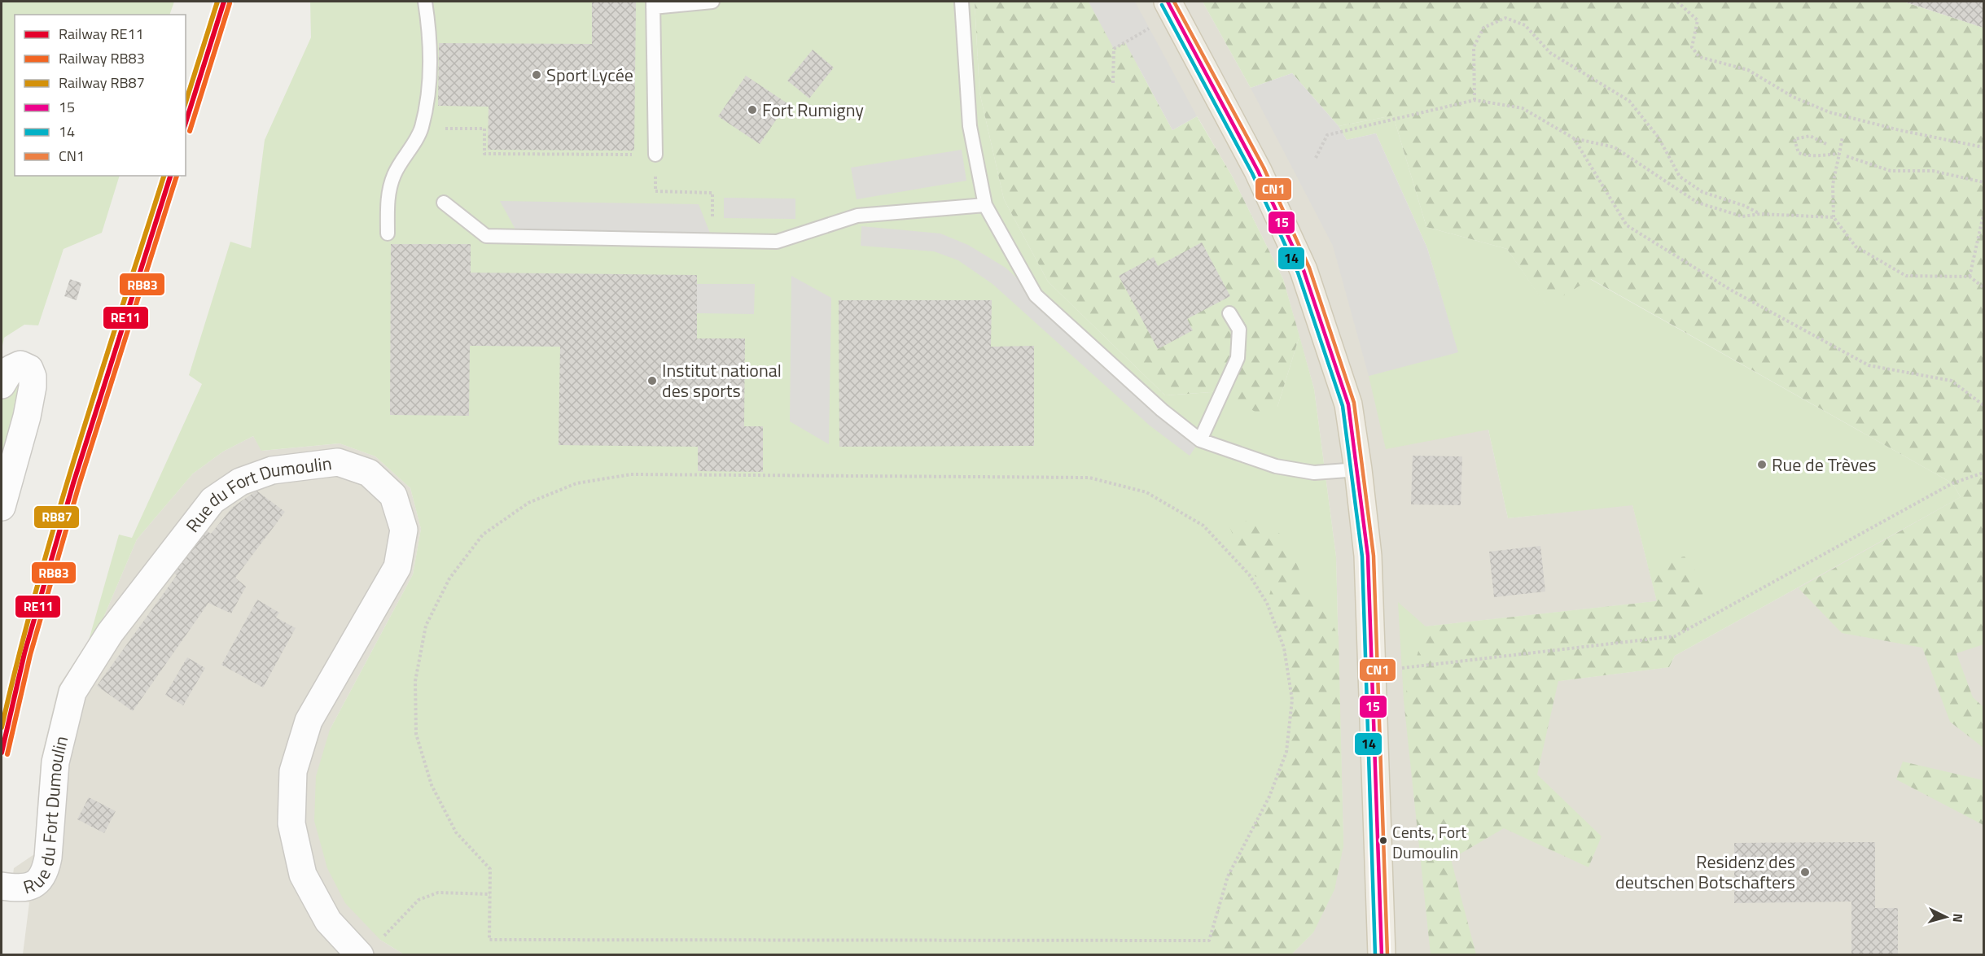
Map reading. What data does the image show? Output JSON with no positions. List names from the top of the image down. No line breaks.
{"streets":{"street":["Rue du Fort Dumoulin"]},"places":["Sport Lycée","Fort Rumigny","Institut national des sports","Rue de Trèves","Cents, Fort Dumoulin","Residenz des deutschen Botschafters"],"lines":["rail line RE11","rail line RB87","transit line 15","transit line CN1","rail line RB83","transit line 14"],"legend":["Railway RE11","Railway RB83","Railway RB87","15","14","CN1"],"north":"right"}
